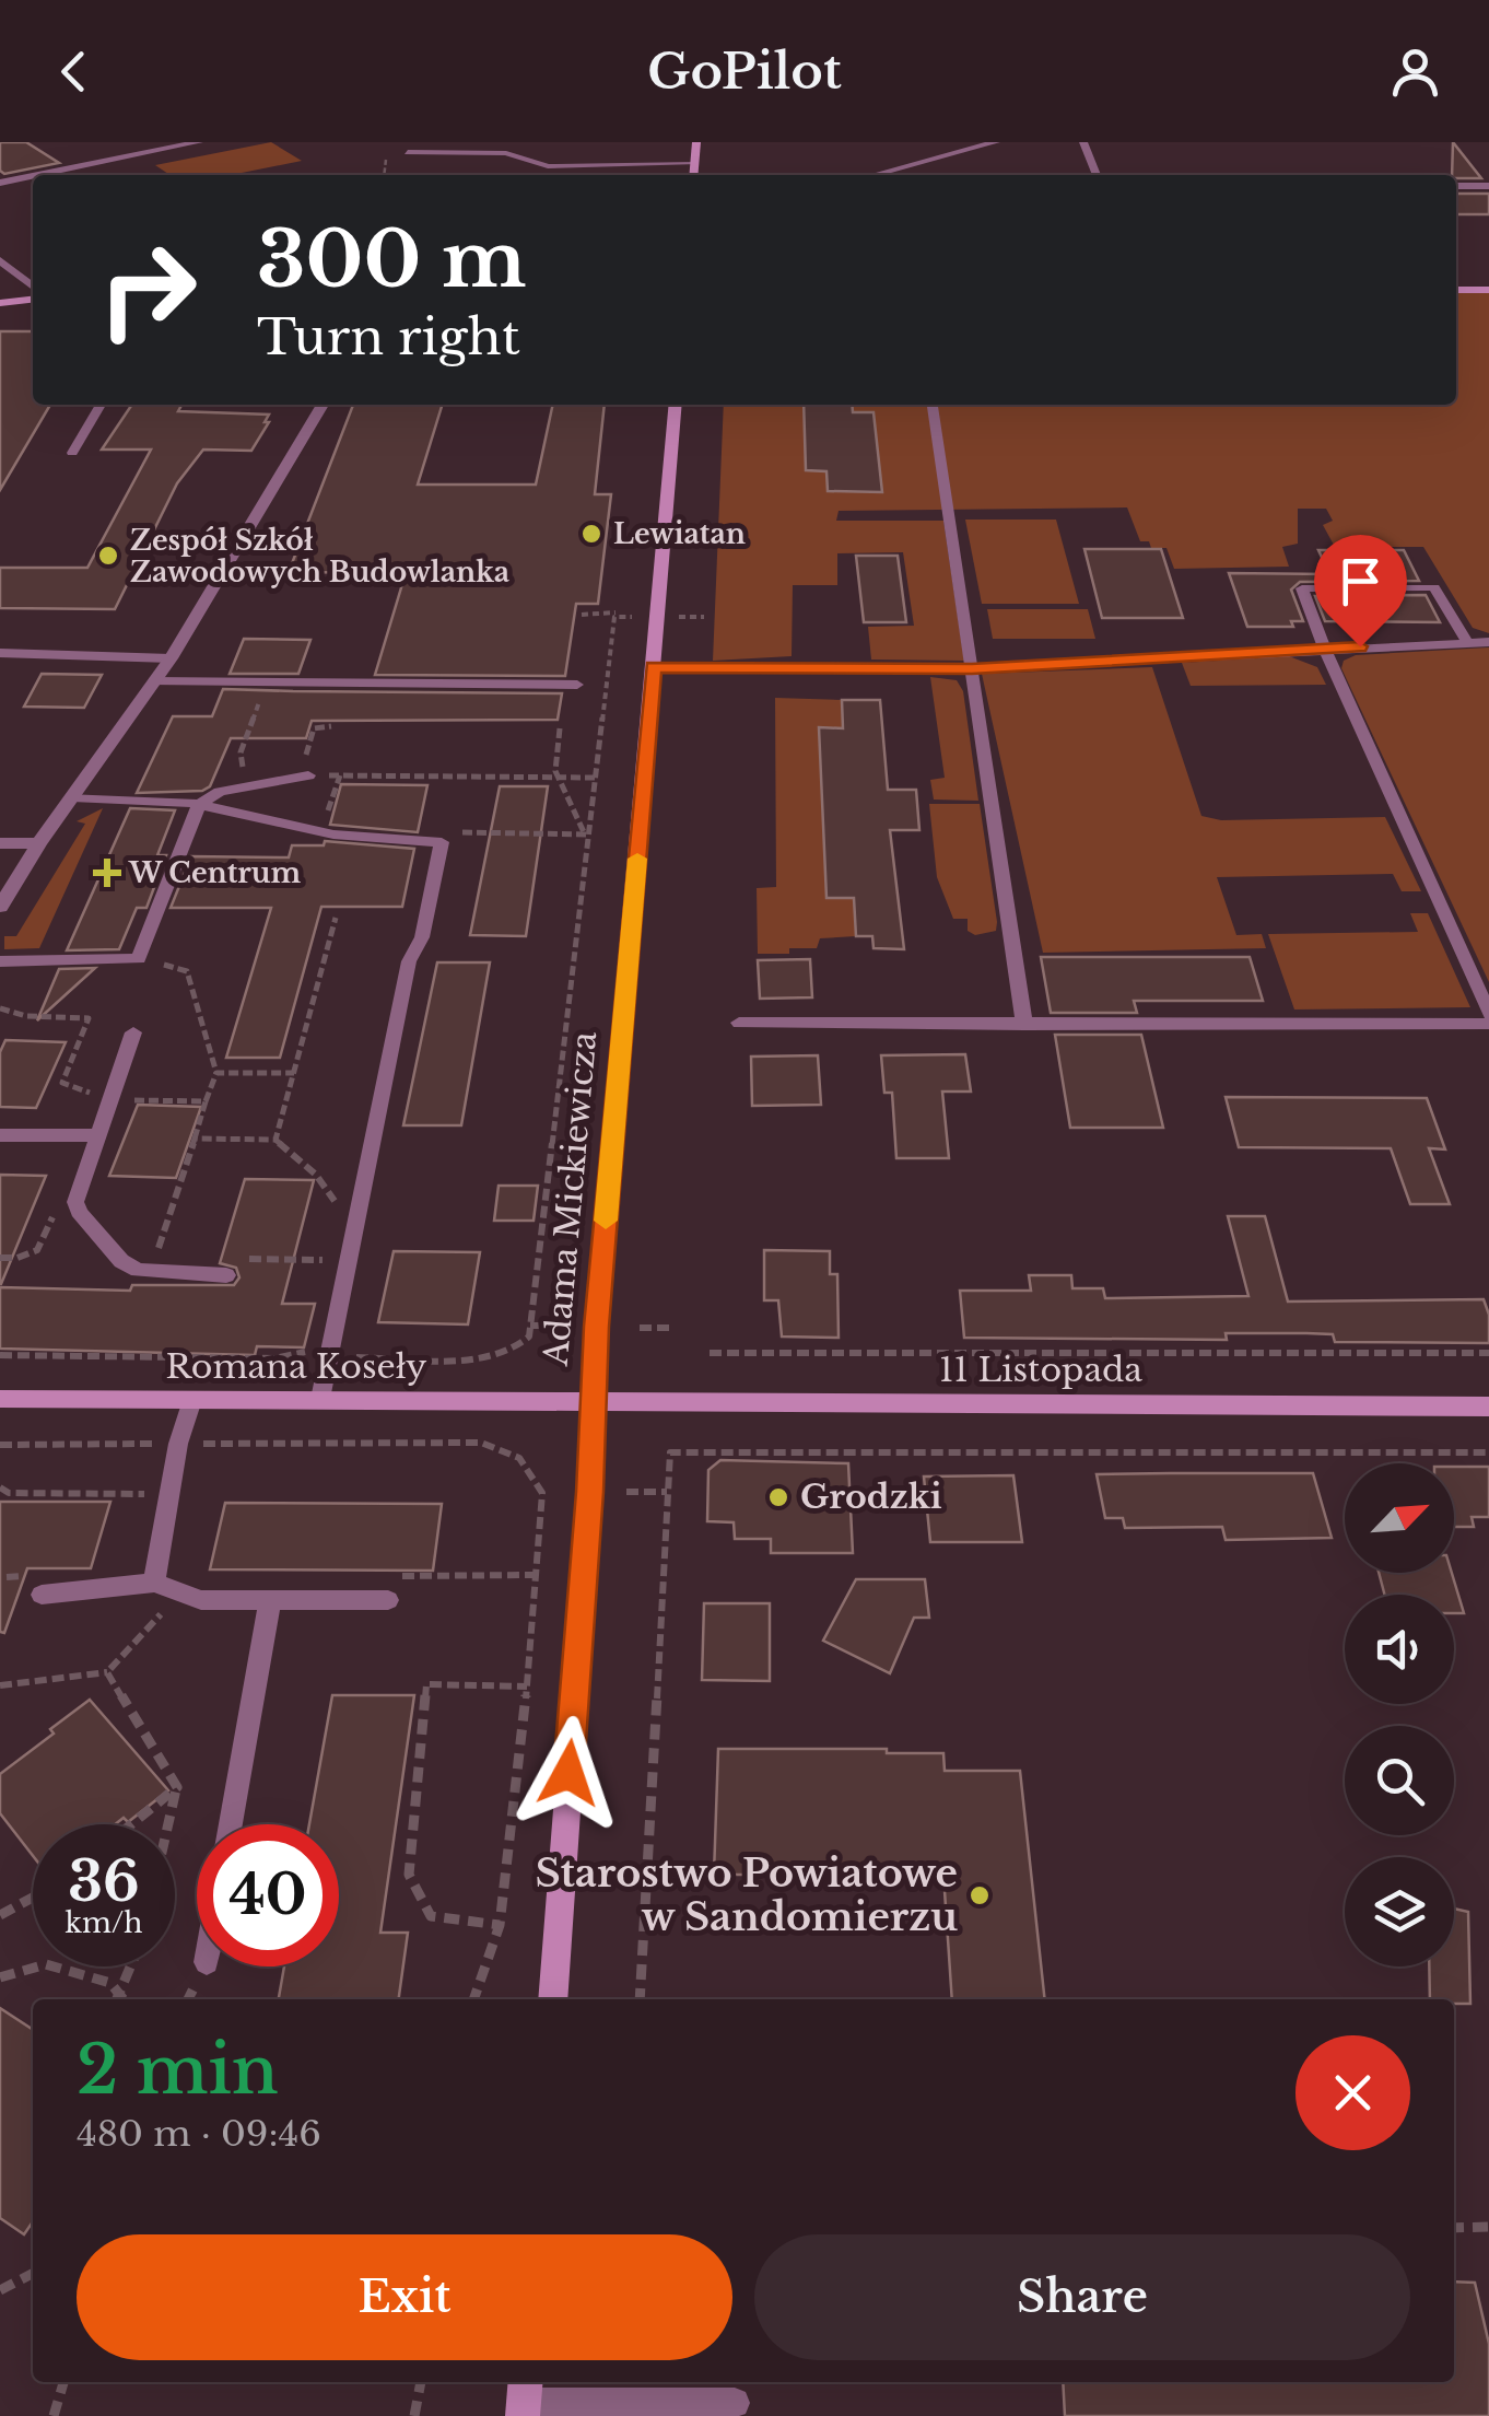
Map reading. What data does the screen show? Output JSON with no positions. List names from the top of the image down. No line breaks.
{"streets":{"street":["Adama Mickiewicza","Romana Koseły","11 Listopada"]},"crossings":[["Adama Mickiewicza","Romana Koseły"],["Adama Mickiewicza","11 Listopada"],["Romana Koseły","11 Listopada"]],"places":{"other":["Lewiatan","Zespół Szkół Zawodowych Budowlanka","Grodzki","Starostwo Powiatowe w Sandomierzu"],"health":["W Centrum"]},"north":"top right","page":{"header":"GoPilot","turn":["300 m","Turn right"],"speed":"36 km/h","limit":"40","heading":["2 min","480 m · 09:46"],"buttons":["Exit","Share"]}}
